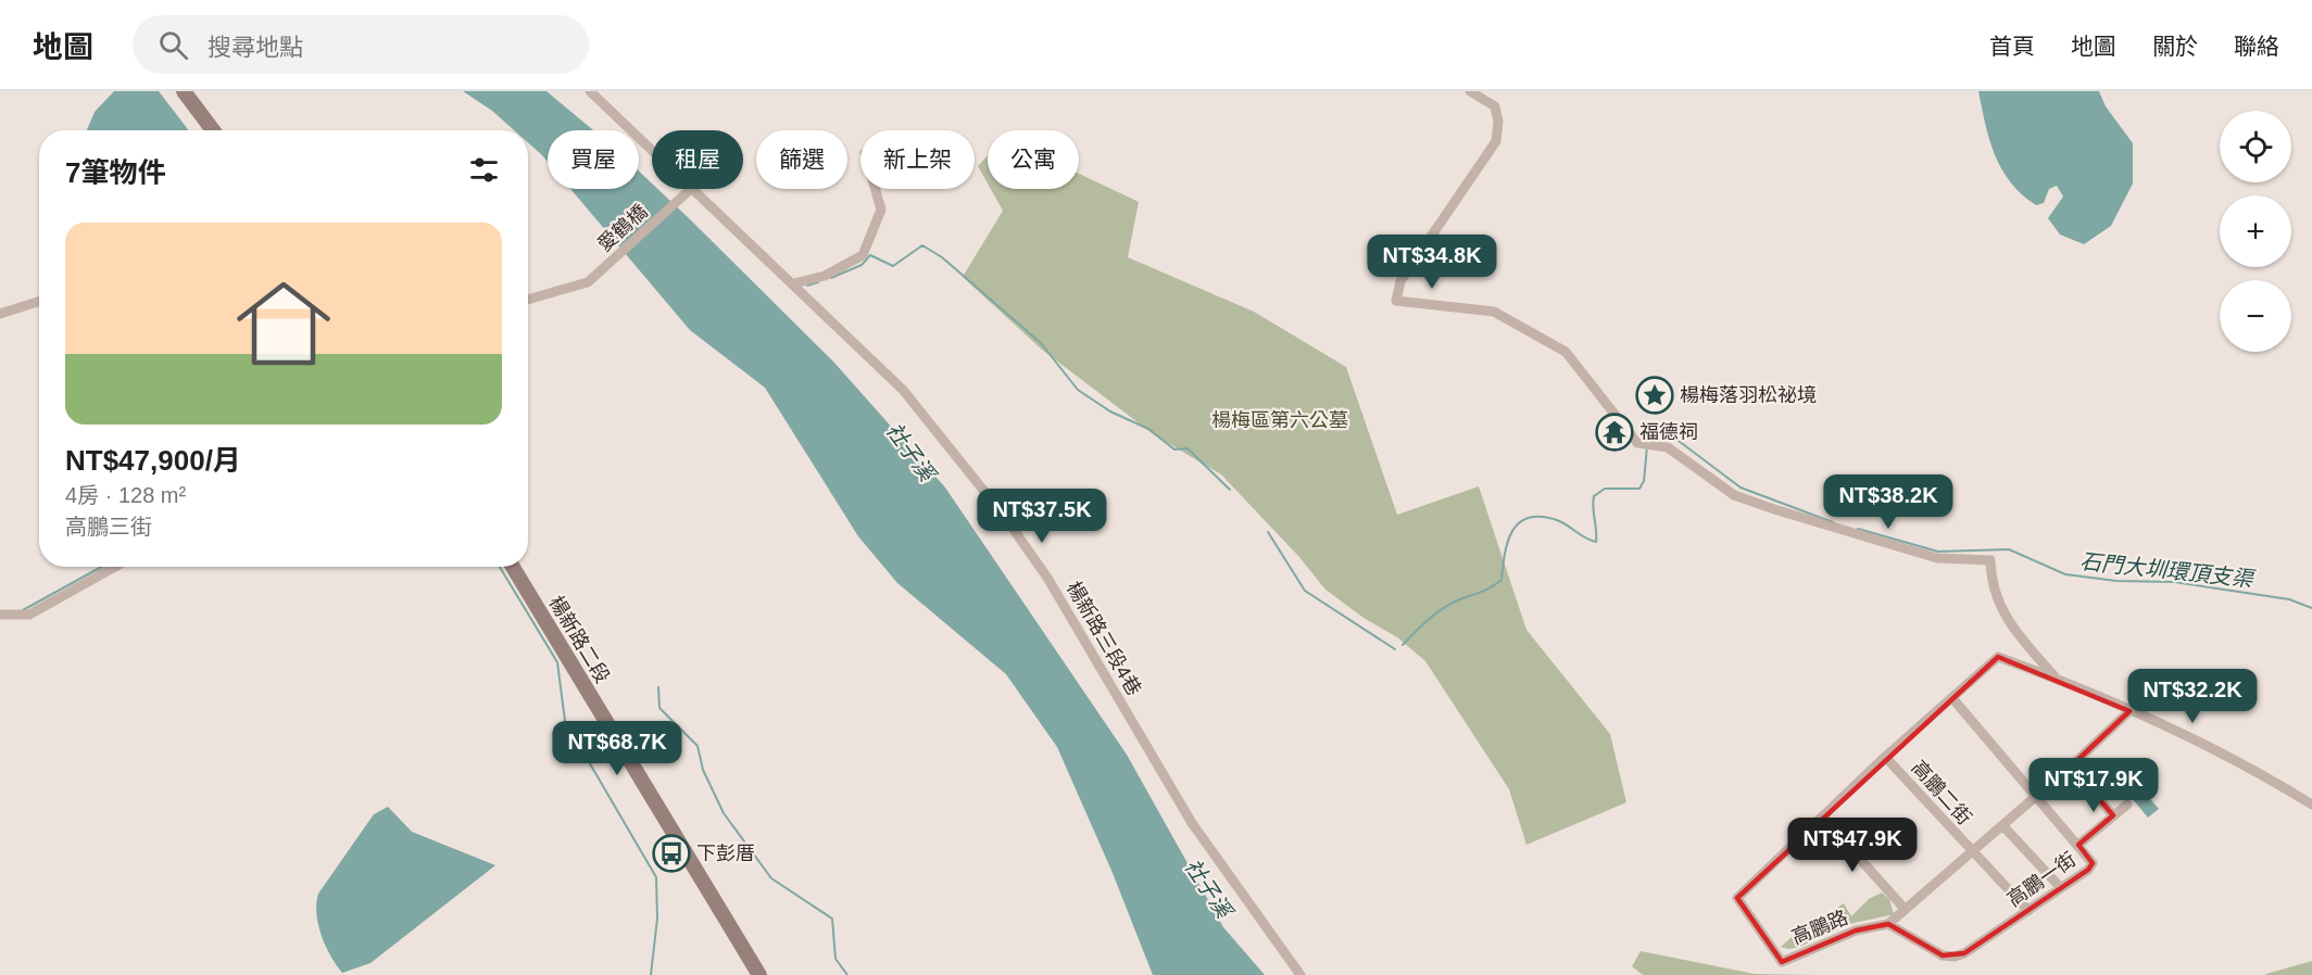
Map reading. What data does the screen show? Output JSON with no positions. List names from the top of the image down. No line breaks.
{"streets":{"main road":["楊新路二段"],"street":["愛鶴橋","楊新路三段4巷","高鵬二街","高鵬一街","高鵬路"]},"crossings":[["高鵬二街","高鵬一街"],["高鵬二街","高鵬路"],["高鵬一街","高鵬路"]],"water":["社子溪","石門大圳環頂支渠"],"parks":["楊梅區第六公墓"],"places":{"place":["楊梅落羽松祕境"],"temple":["福德祠"],"bus stop":["下彭厝"]},"page":{"header":"地圖","search":"搜尋地點","nav":["首頁","地圖","關於","聯絡"],"map_buttons":["+","−"],"chip":["買屋","租屋","篩選","新上架","公寓"],"heading":"7筆物件","list":[{"name":"NT$47,900/月","note":"4房 · 128 m² · 高鵬三街"}],"price":["NT$34.8K","NT$38.2K","NT$37.5K","NT$32.2K","NT$68.7K","NT$17.9K","NT$47.9K"]}}
